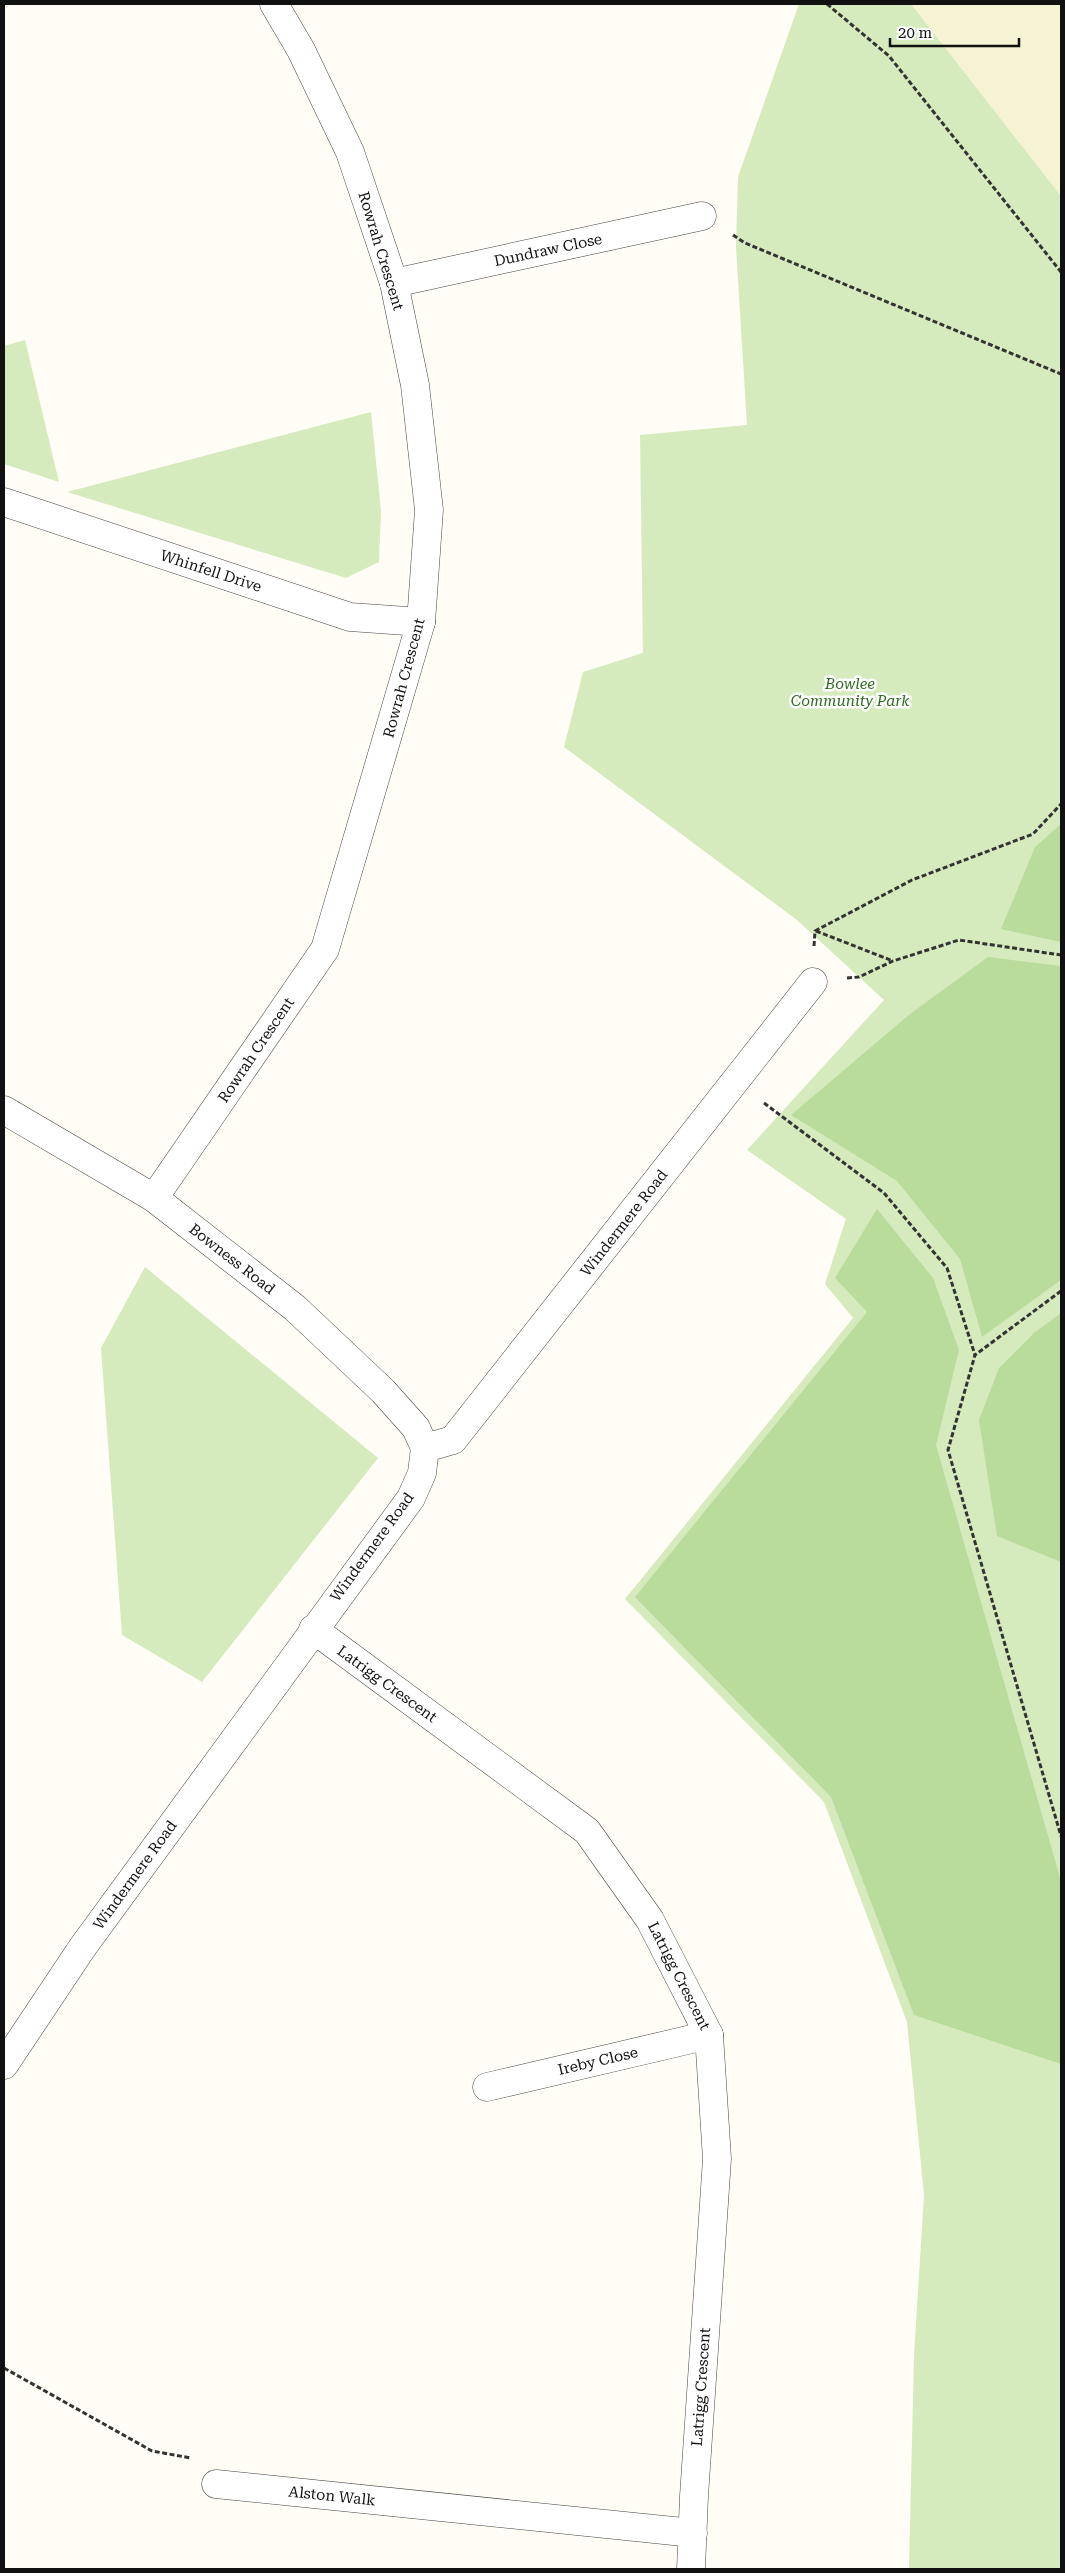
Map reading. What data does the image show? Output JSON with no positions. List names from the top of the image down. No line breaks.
{"streets":{"street":["Dundraw Close","Rowrah Crescent","Whinfell Drive","Windermere Road","Bowness Road","Latrigg Crescent","Ireby Close","Alston Walk"]},"crossings":[["Dundraw Close","Rowrah Crescent"],["Rowrah Crescent","Whinfell Drive"],["Rowrah Crescent","Bowness Road"],["Windermere Road","Bowness Road"],["Windermere Road","Latrigg Crescent"],["Latrigg Crescent","Ireby Close"],["Latrigg Crescent","Alston Walk"]],"parks":["Bowlee Community Park"],"scale_bar":"20 m"}
